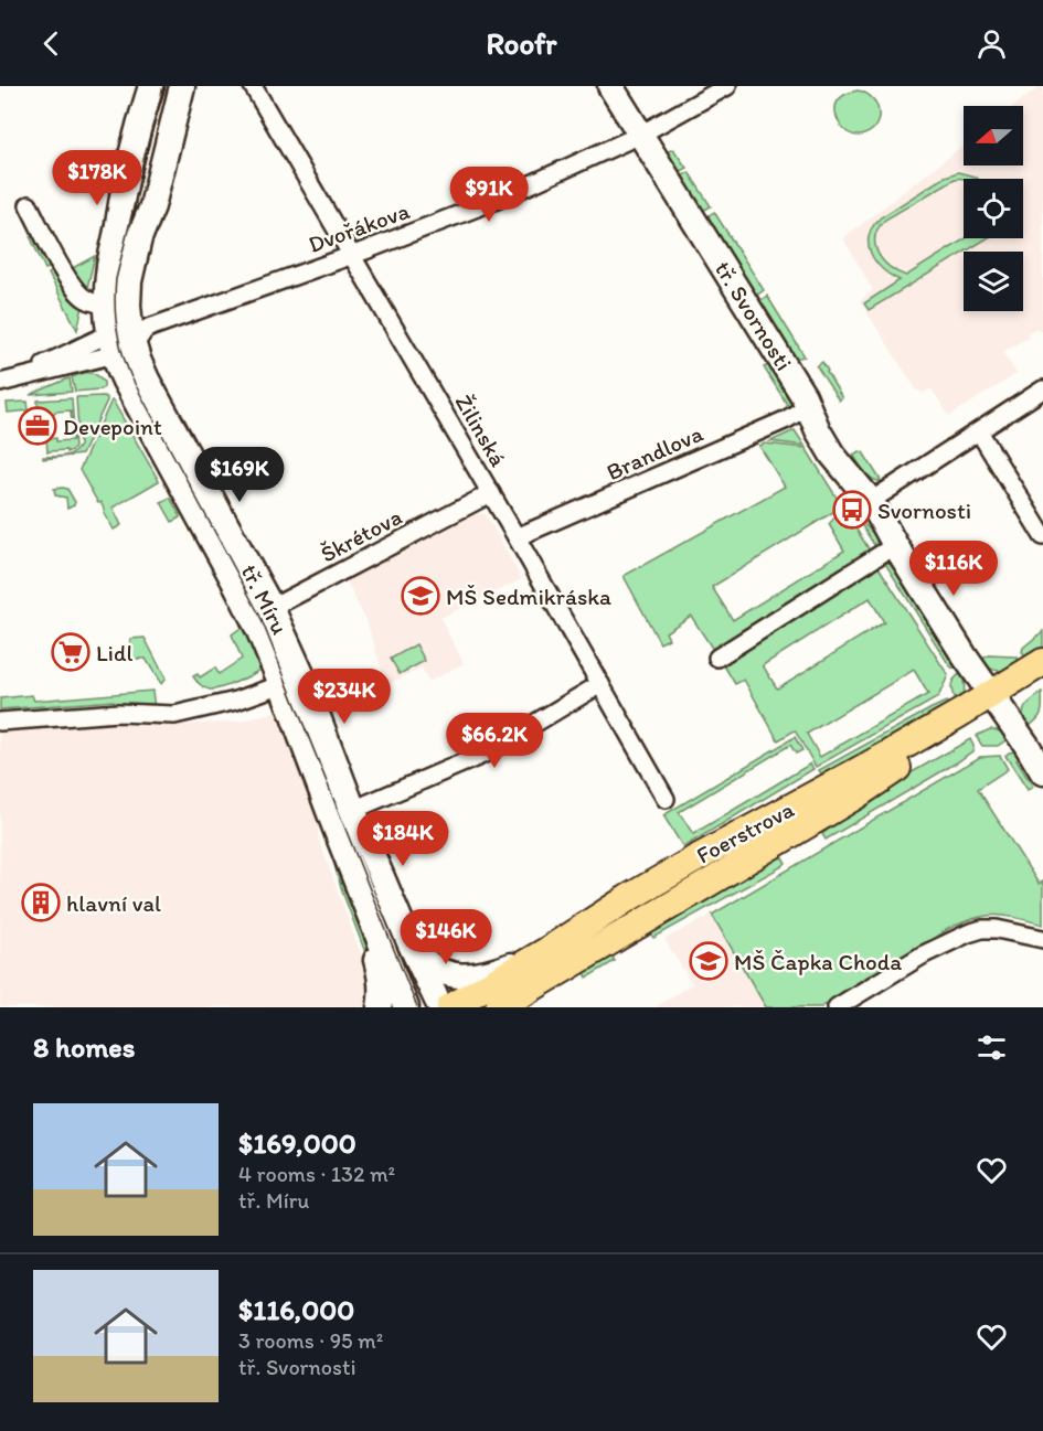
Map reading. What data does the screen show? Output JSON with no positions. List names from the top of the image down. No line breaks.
{"streets":{"main road":["tř. Svornosti","tř. Míru","Foerstrova"],"street":["Dvořákova","Žilinská","Brandlova","Škrétova"]},"crossings":[["Dvořákova","tř. Svornosti"],["Dvořákova","Žilinská"],["Dvořákova","tř. Míru"],["tř. Svornosti","Brandlova"],["tř. Svornosti","Foerstrova"],["Žilinská","Brandlova"],["Žilinská","Škrétova"],["Škrétova","tř. Míru"]],"places":{"office":["Devepoint"],"bus stop":["Svornosti"],"school or university":["MŠ Sedmikráska","MŠ Čapka Choda"],"supermarket":["Lidl"],"building":["hlavní val"]},"north":"left","page":{"header":"Roofr","price":["$178K","$91K","$169K","$116K","$234K","$66.2K","$184K","$146K"],"heading":"8 homes","list":[{"name":"$169,000","note":"4 rooms · 132 m² · tř. Míru"},{"name":"$116,000","note":"3 rooms · 95 m² · tř. Svornosti"}]}}
